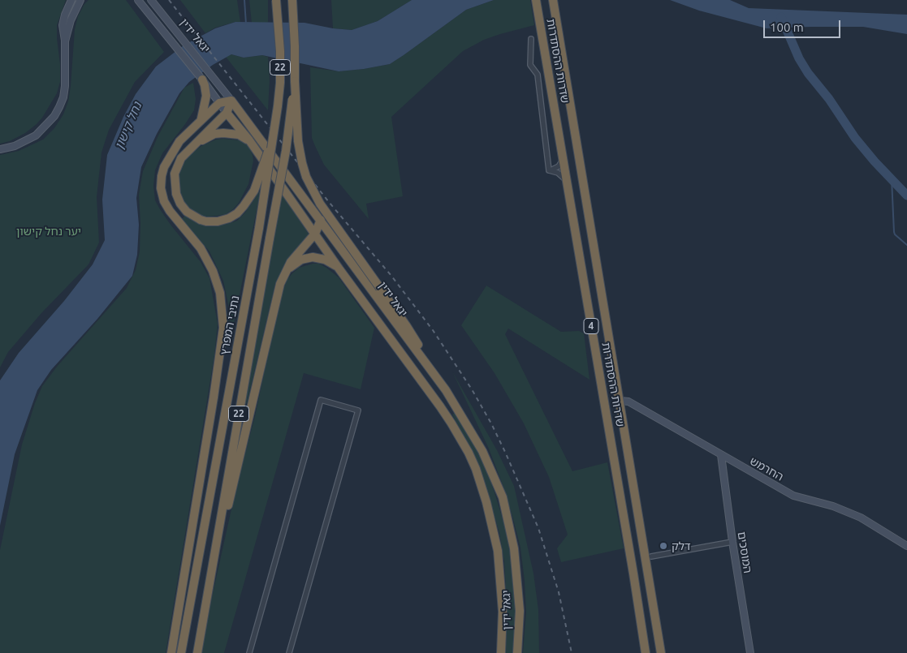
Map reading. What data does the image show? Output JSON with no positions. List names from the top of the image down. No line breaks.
{"streets":{"highway":["יגאל ידין","שדרות ההסתדרות","22","נתיבי המפרץ","4"],"street":["החרמש","המוסכים"]},"crossings":[["שדרות ההסתדרות","החרמש"],["החרמש","המוסכים"]],"water":["נחל קישון"],"parks":["יער נחל קישון"],"places":["דלק"],"scale_bar":"100 m"}
